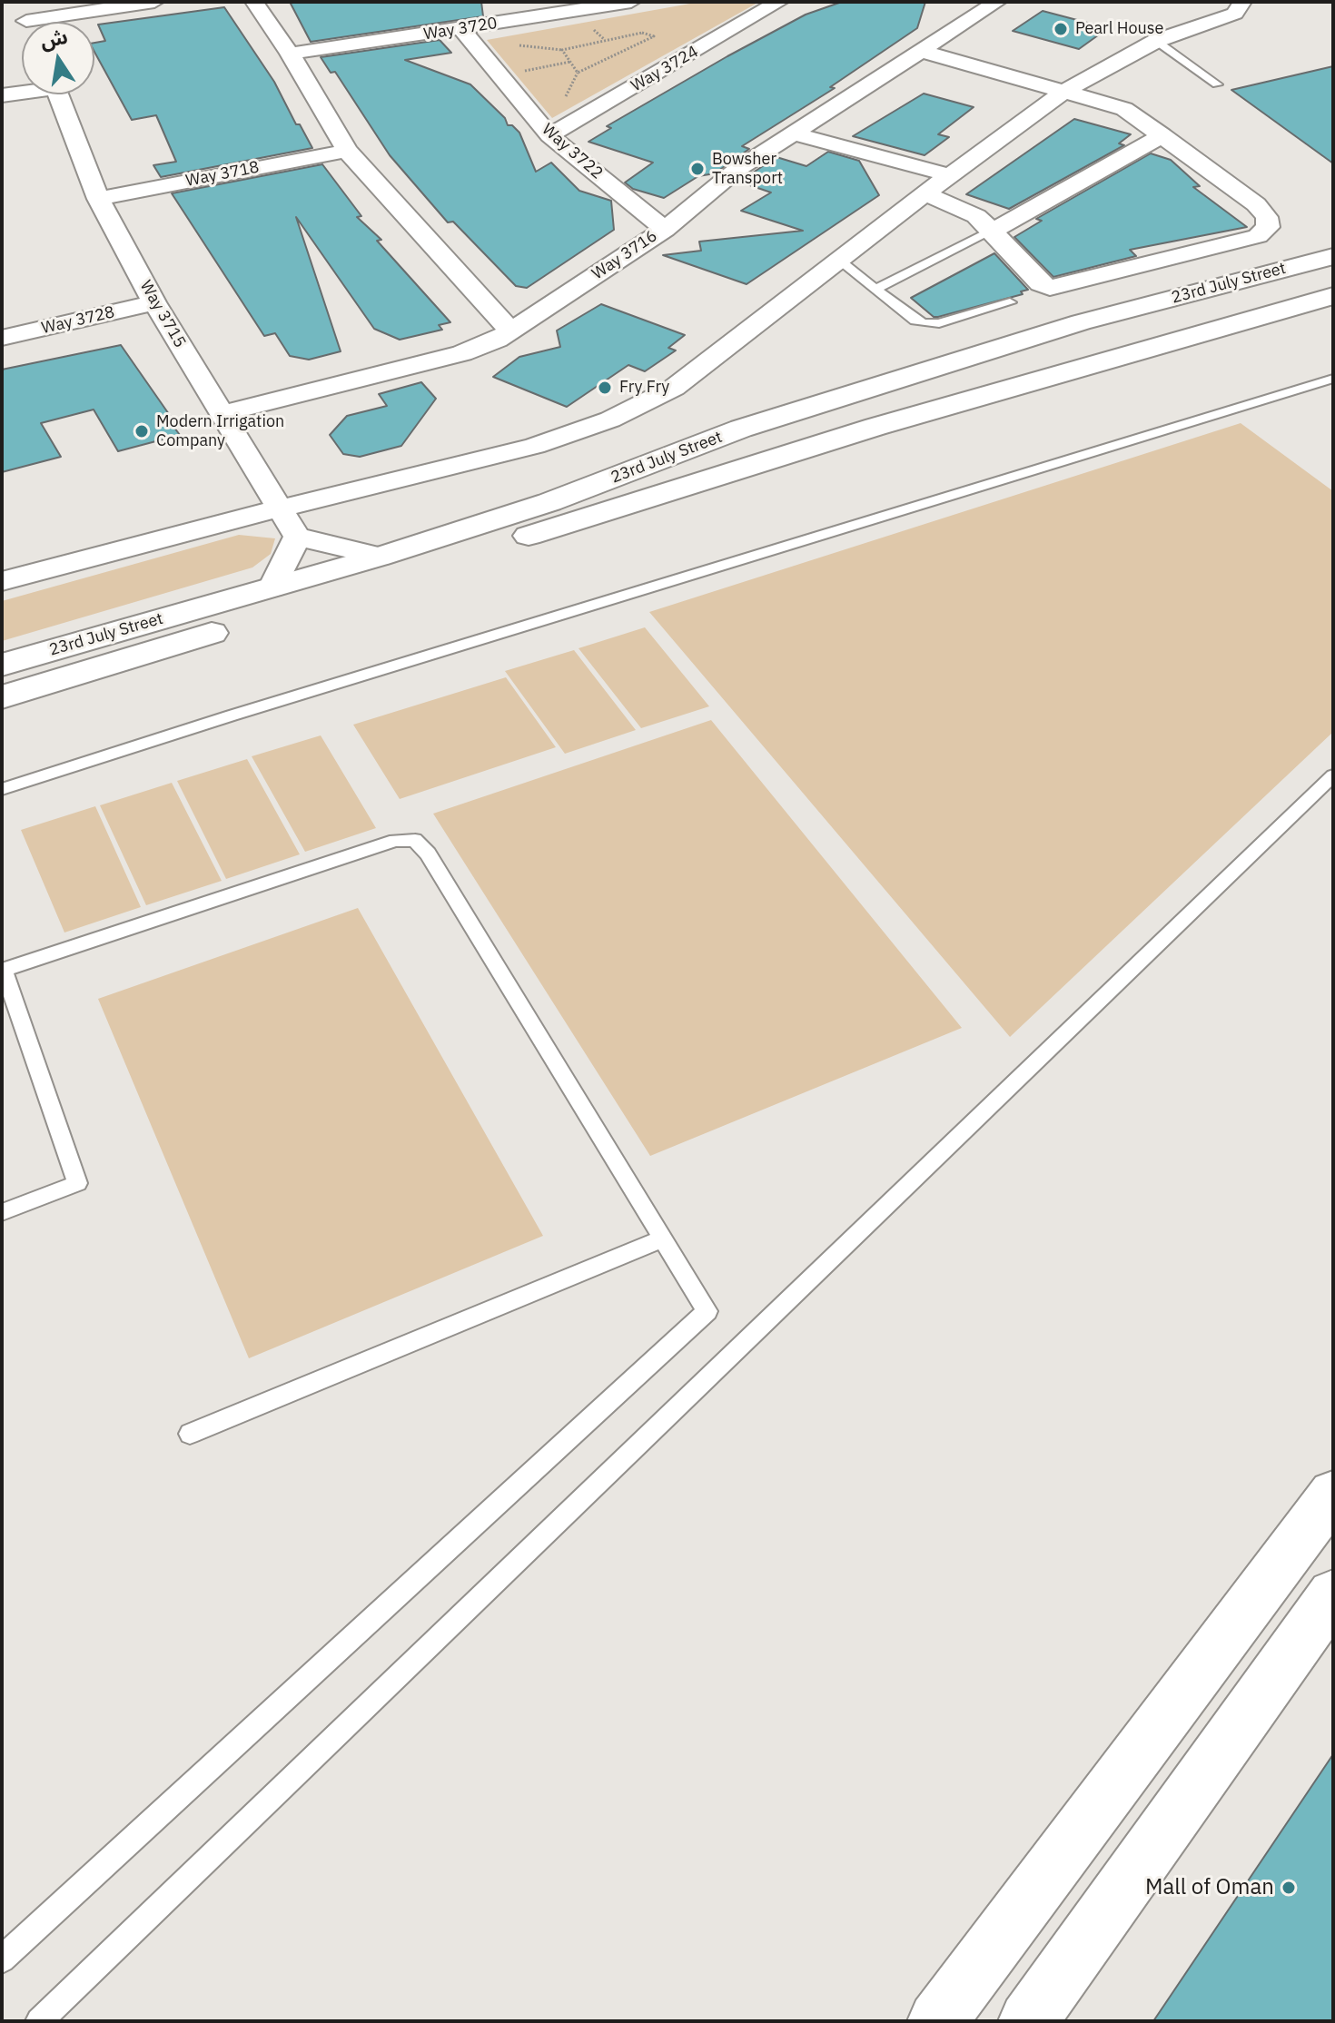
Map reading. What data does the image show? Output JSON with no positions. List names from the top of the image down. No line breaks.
{"streets":{"main road":["23rd July Street"],"street":["Way 3720","Way 3724","Way 3722","Way 3718","Way 3716","Way 3715","Way 3728"]},"crossings":[["Way 3720","Way 3722"],["Way 3724","Way 3722"],["Way 3722","Way 3716"],["Way 3718","Way 3715"],["Way 3716","Way 3715"],["Way 3715","Way 3728"]],"places":["Pearl House","Bowsher Transport","Fry Fry","Modern Irrigation Company","Mall of Oman"],"north":"top"}
